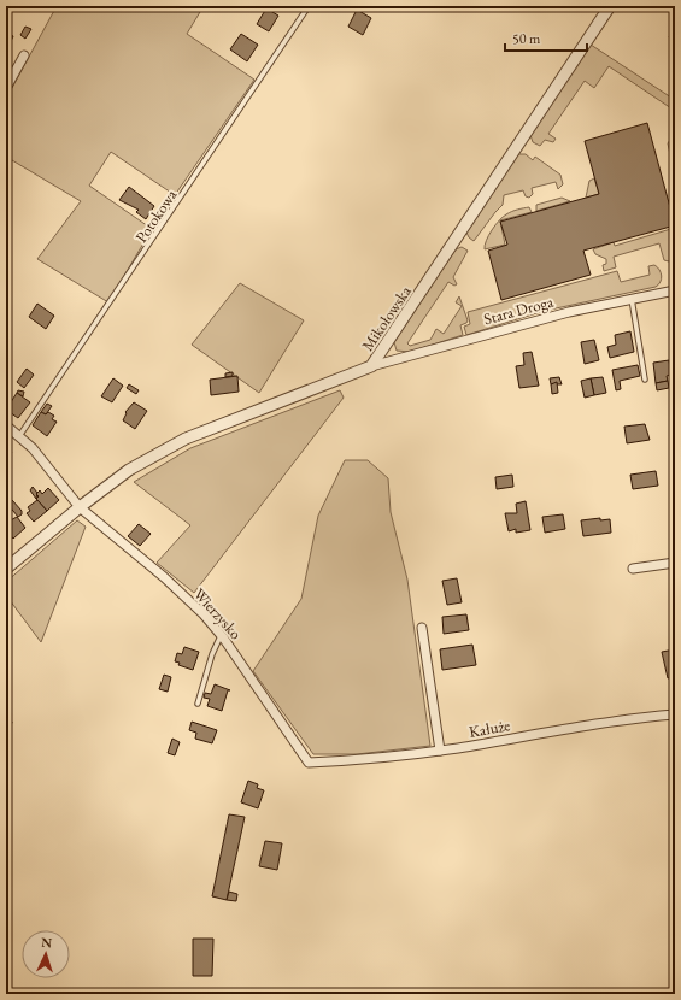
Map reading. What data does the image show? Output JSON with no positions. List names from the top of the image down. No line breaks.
{"streets":{"street":["Stara Droga","Mikołowska","Wierzysko","Kałuże"],"lane":["Potokowa"]},"crossings":[["Potokowa","Wierzysko"],["Stara Droga","Mikołowska"],["Mikołowska","Wierzysko"],["Wierzysko","Kałuże"]],"scale_bar":"50 m","north":"top"}
